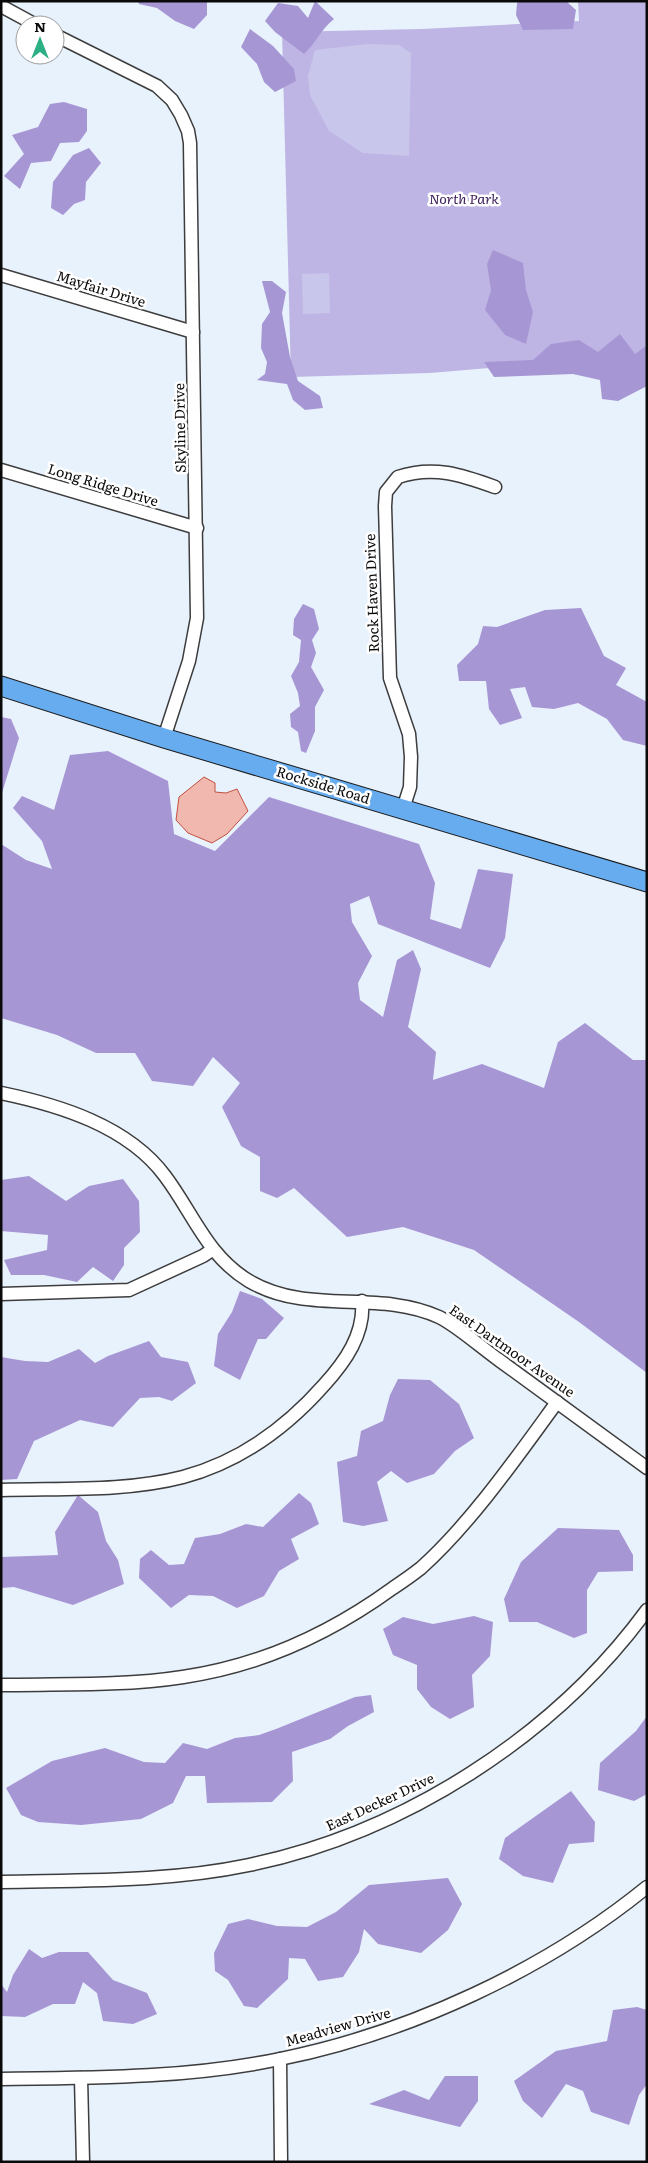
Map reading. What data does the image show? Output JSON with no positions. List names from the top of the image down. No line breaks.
{"streets":{"main road":["Rockside Road"],"street":["Mayfair Drive","Skyline Drive","Long Ridge Drive","Rock Haven Drive","East Dartmoor Avenue","East Decker Drive","Meadview Drive"]},"crossings":[["Mayfair Drive","Skyline Drive"],["Skyline Drive","Long Ridge Drive"],["Skyline Drive","Rockside Road"],["Rock Haven Drive","Rockside Road"]],"parks":["North Park"],"north":"top"}
